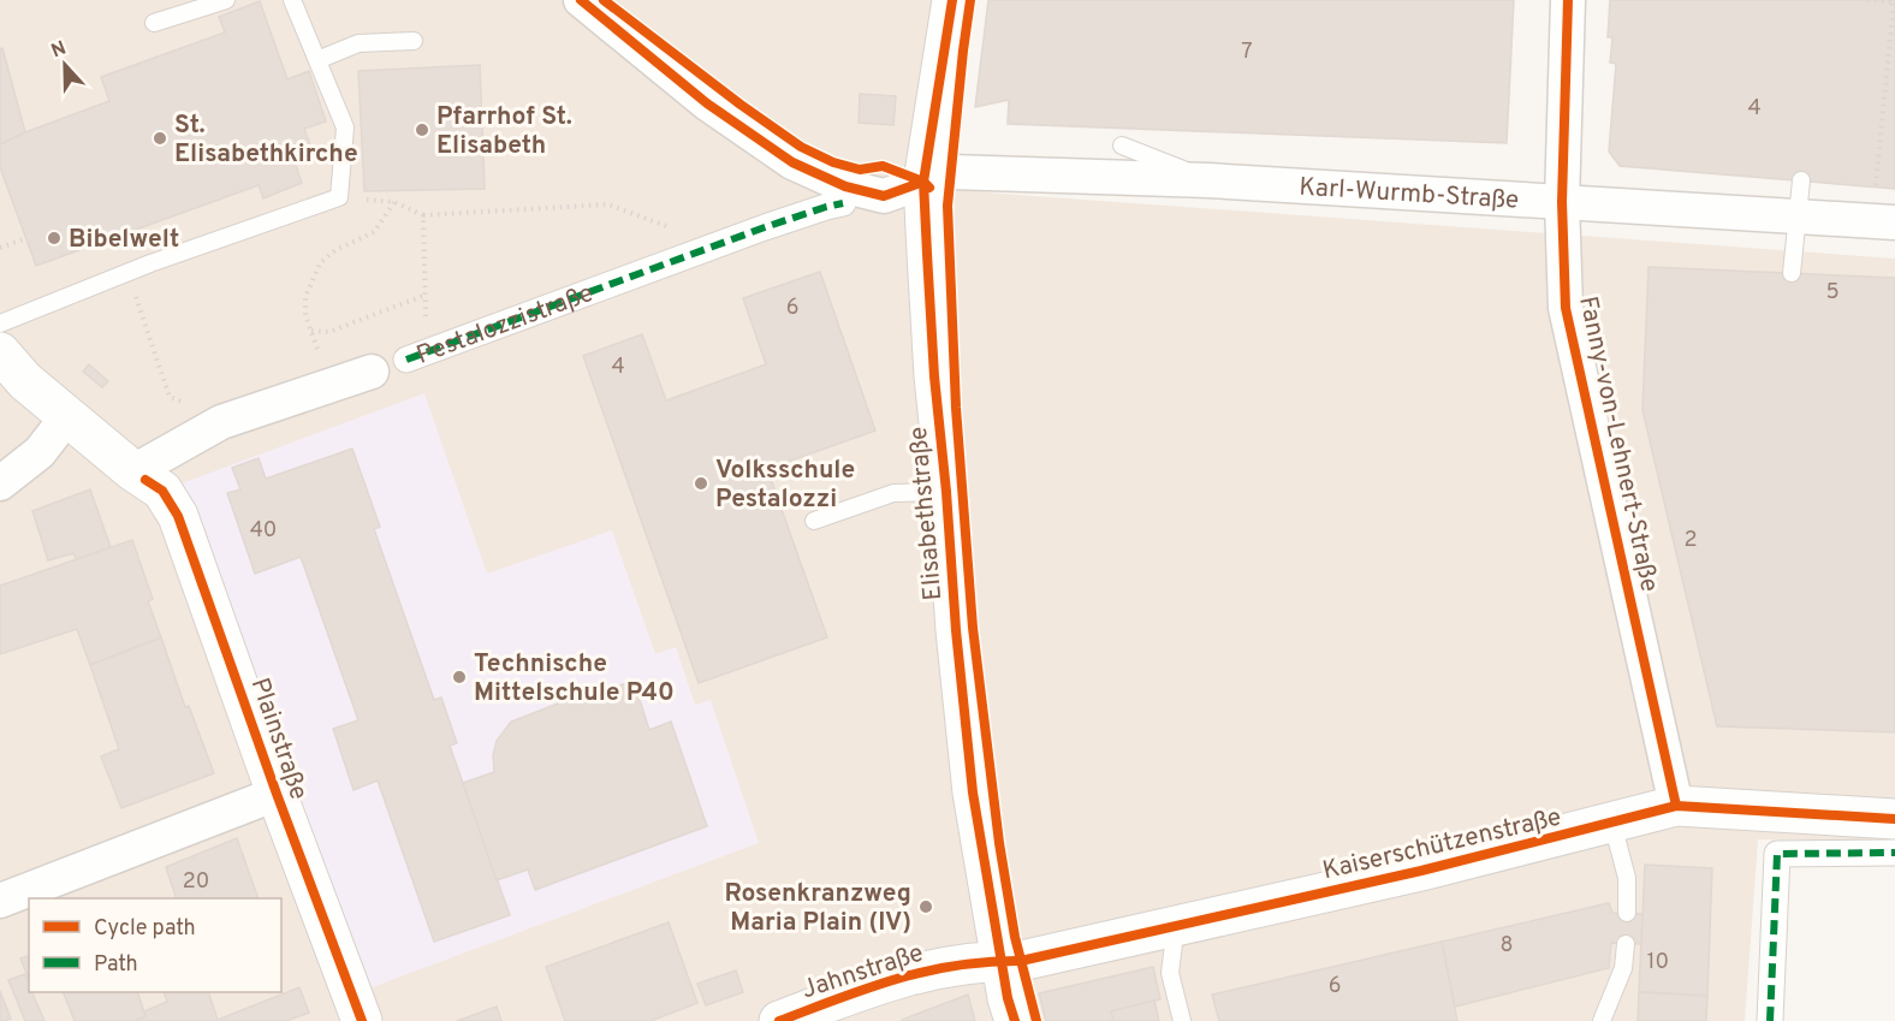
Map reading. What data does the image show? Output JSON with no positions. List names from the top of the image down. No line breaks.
{"streets":{"street":["Karl-Wurmb-Straße","Pestalozzistraße","Fanny-von-Lehnert-Straße","Elisabethstraße","Plainstraße","Kaiserschützenstraße","Jahnstraße"]},"crossings":[["Karl-Wurmb-Straße","Fanny-von-Lehnert-Straße"],["Karl-Wurmb-Straße","Elisabethstraße"],["Fanny-von-Lehnert-Straße","Kaiserschützenstraße"],["Elisabethstraße","Kaiserschützenstraße"],["Elisabethstraße","Jahnstraße"],["Kaiserschützenstraße","Jahnstraße"]],"places":["Pfarrhof St. Elisabeth","St. Elisabethkirche","Bibelwelt","Volksschule Pestalozzi","Technische Mittelschule P40","Rosenkranzweg Maria Plain (IV)"],"house_numbers":["7","4","5","6","4","40","2","20","8","10","6"],"legend":["Cycle path","Path"],"north":"top"}
